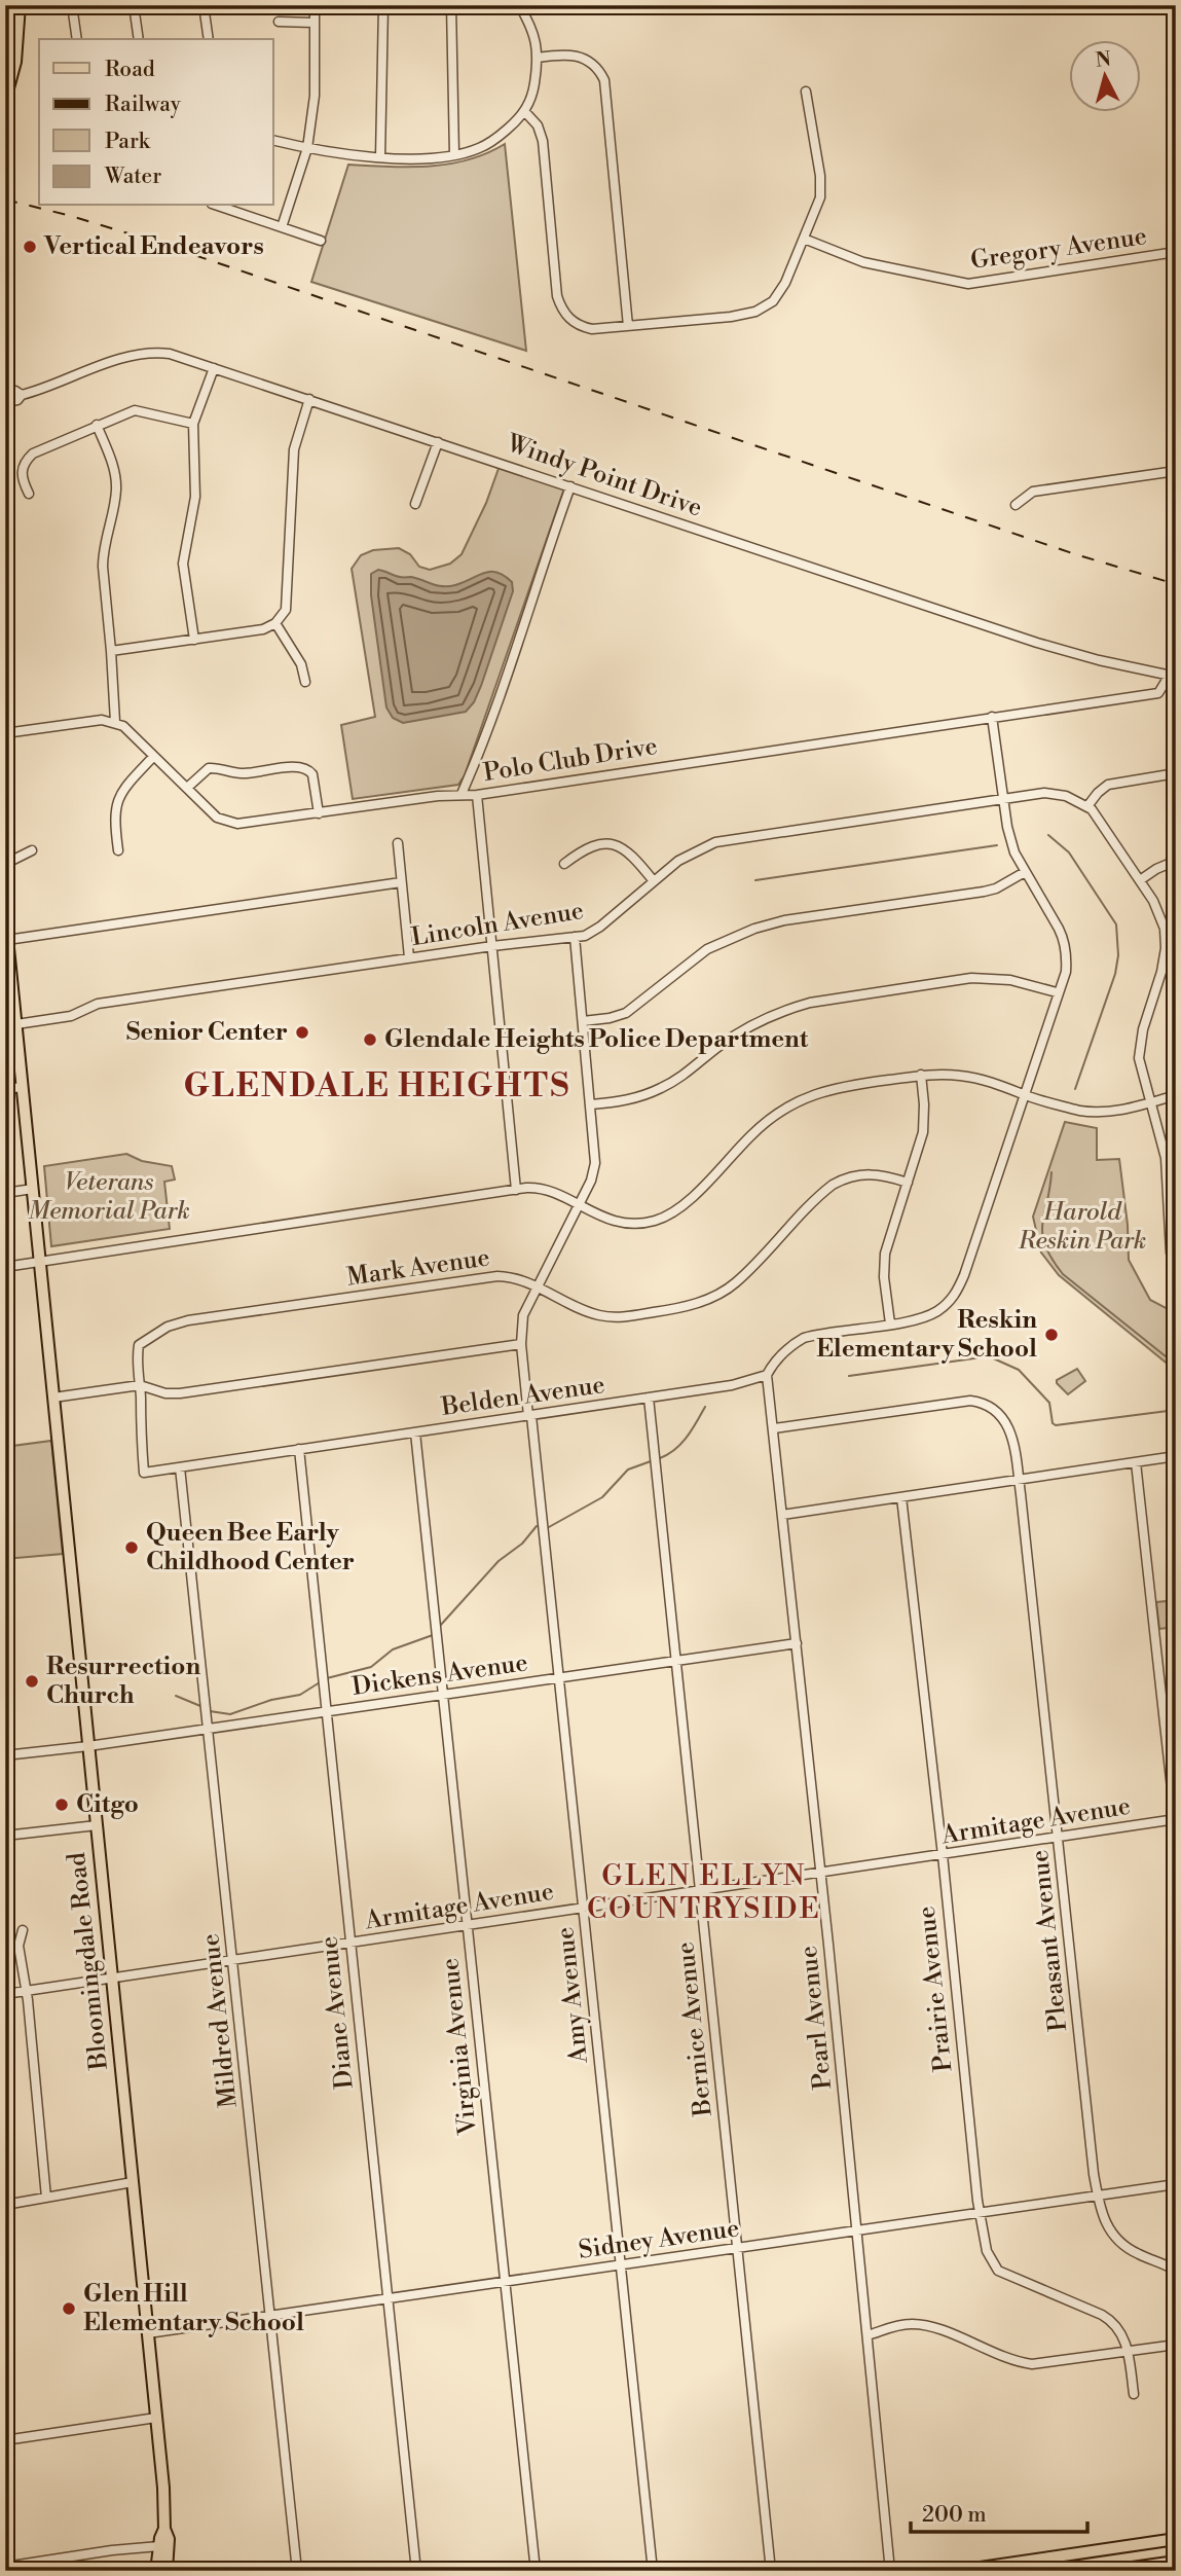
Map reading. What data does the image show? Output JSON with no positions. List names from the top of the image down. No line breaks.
{"streets":{"main road":["Bloomingdale Road"],"street":["Gregory Avenue","Windy Point Drive","Polo Club Drive","Lincoln Avenue","Mark Avenue","Belden Avenue","Dickens Avenue","Armitage Avenue","Pleasant Avenue","Prairie Avenue","Amy Avenue","Diane Avenue","Pearl Avenue","Mildred Avenue","Bernice Avenue","Virginia Avenue","Sidney Avenue"]},"crossings":[["Windy Point Drive","Polo Club Drive"],["Lincoln Avenue","Bloomingdale Road"],["Lincoln Avenue","Amy Avenue"],["Mark Avenue","Belden Avenue"],["Mark Avenue","Amy Avenue"],["Belden Avenue","Amy Avenue"],["Belden Avenue","Diane Avenue"],["Belden Avenue","Pearl Avenue"],["Belden Avenue","Mildred Avenue"],["Belden Avenue","Bernice Avenue"],["Belden Avenue","Virginia Avenue"],["Dickens Avenue","Bloomingdale Road"],["Dickens Avenue","Amy Avenue"],["Dickens Avenue","Diane Avenue"],["Dickens Avenue","Pearl Avenue"],["Dickens Avenue","Mildred Avenue"],["Dickens Avenue","Bernice Avenue"],["Dickens Avenue","Virginia Avenue"],["Armitage Avenue","Pleasant Avenue"],["Armitage Avenue","Bloomingdale Road"],["Armitage Avenue","Prairie Avenue"],["Armitage Avenue","Amy Avenue"],["Armitage Avenue","Diane Avenue"],["Armitage Avenue","Pearl Avenue"],["Armitage Avenue","Mildred Avenue"],["Armitage Avenue","Bernice Avenue"],["Armitage Avenue","Virginia Avenue"],["Pleasant Avenue","Pearl Avenue"],["Pleasant Avenue","Sidney Avenue"],["Bloomingdale Road","Sidney Avenue"],["Prairie Avenue","Sidney Avenue"],["Amy Avenue","Sidney Avenue"],["Diane Avenue","Sidney Avenue"],["Pearl Avenue","Sidney Avenue"],["Mildred Avenue","Sidney Avenue"],["Bernice Avenue","Sidney Avenue"],["Virginia Avenue","Sidney Avenue"]],"districts":["GLENDALE HEIGHTS","GLEN ELLYN COUNTRYSIDE"],"parks":["Veterans Memorial Park","Harold Reskin Park"],"places":["Vertical Endeavors","Senior Center","Glendale Heights Police Department","Reskin Elementary School","Queen Bee Early Childhood Center","Resurrection Church","Citgo","Glen Hill Elementary School"],"legend":["Road","Railway","Park","Water"],"scale_bar":"200 m","north":"top"}
